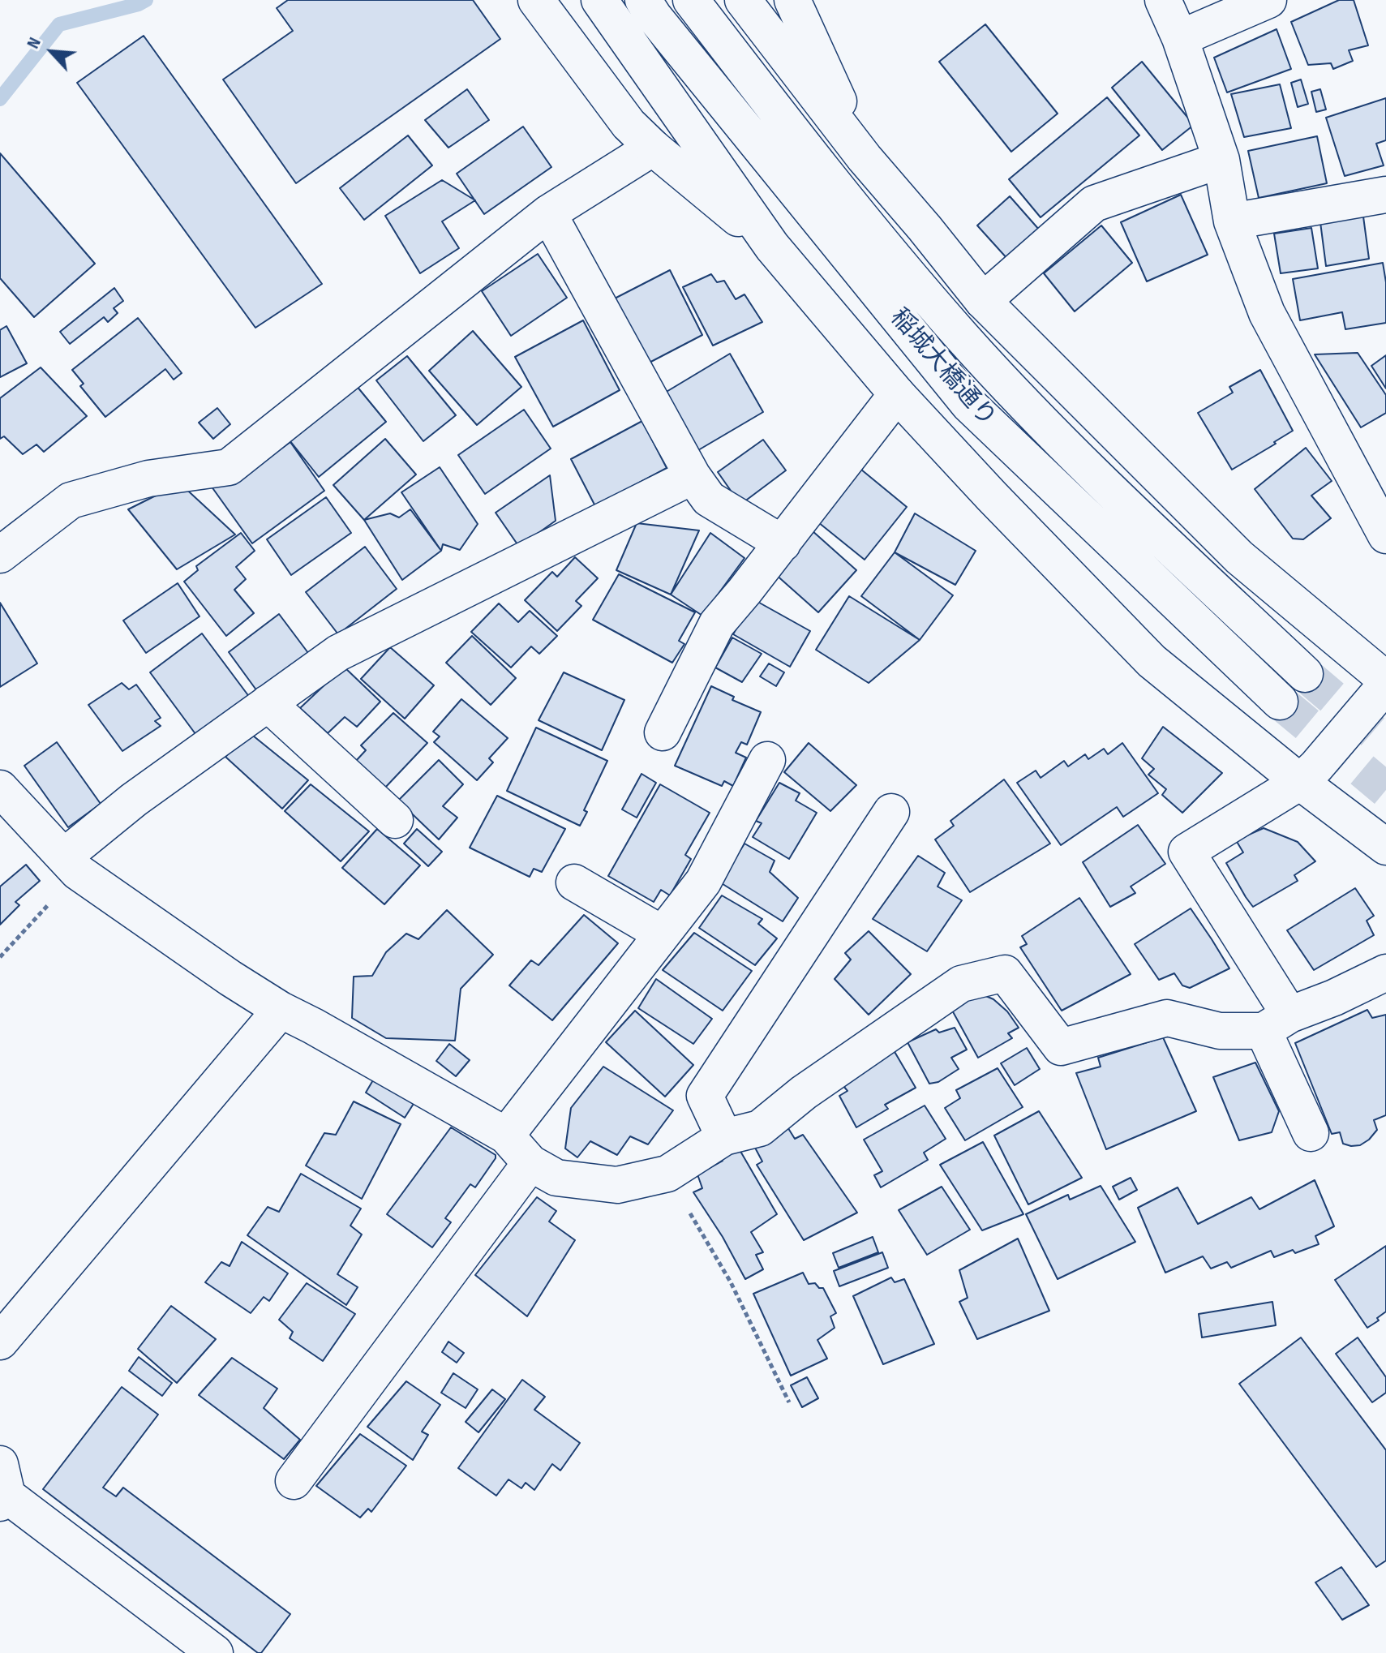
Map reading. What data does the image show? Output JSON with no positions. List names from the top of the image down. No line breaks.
{"streets":{"main road":["稲城大橋通り"]},"north":"top left"}
